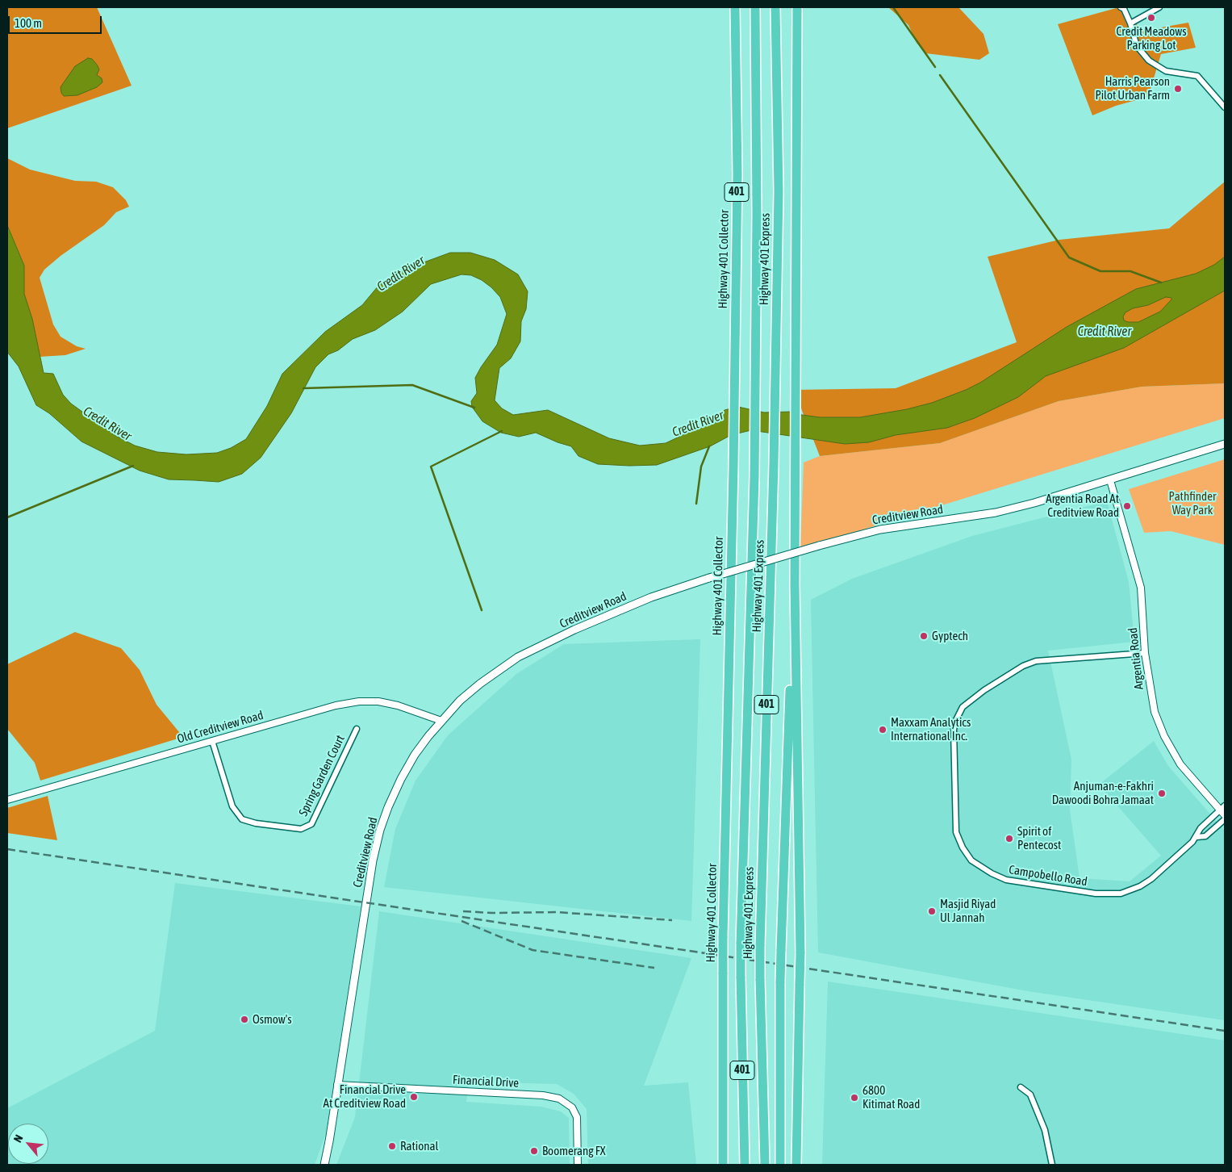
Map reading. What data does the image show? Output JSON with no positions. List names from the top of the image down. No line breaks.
{"streets":{"highway":["401","Highway 401 Collector","Highway 401 Express"],"main road":["Creditview Road"],"street":["Argentia Road","Old Creditview Road","Spring Garden Court","Campobello Road","Financial Drive"]},"crossings":[["Creditview Road","Argentia Road"],["Creditview Road","Old Creditview Road"],["Creditview Road","Financial Drive"],["Argentia Road","Campobello Road"],["Old Creditview Road","Spring Garden Court"]],"water":["Credit River"],"parks":["Pathfinder Way Park"],"places":["Credit Meadows Parking Lot","Harris Pearson Pilot Urban Farm","Argentia Road At Creditview Road","Gyptech","Maxxam Analytics International Inc.","Anjuman-e-Fakhri Dawoodi Bohra Jamaat","Spirit of Pentecost","Masjid Riyad Ul Jannah","Osmow's","Financial Drive At Creditview Road","6800 Kitimat Road","Rational","Boomerang FX"],"scale_bar":"100 m","north":"top left"}
